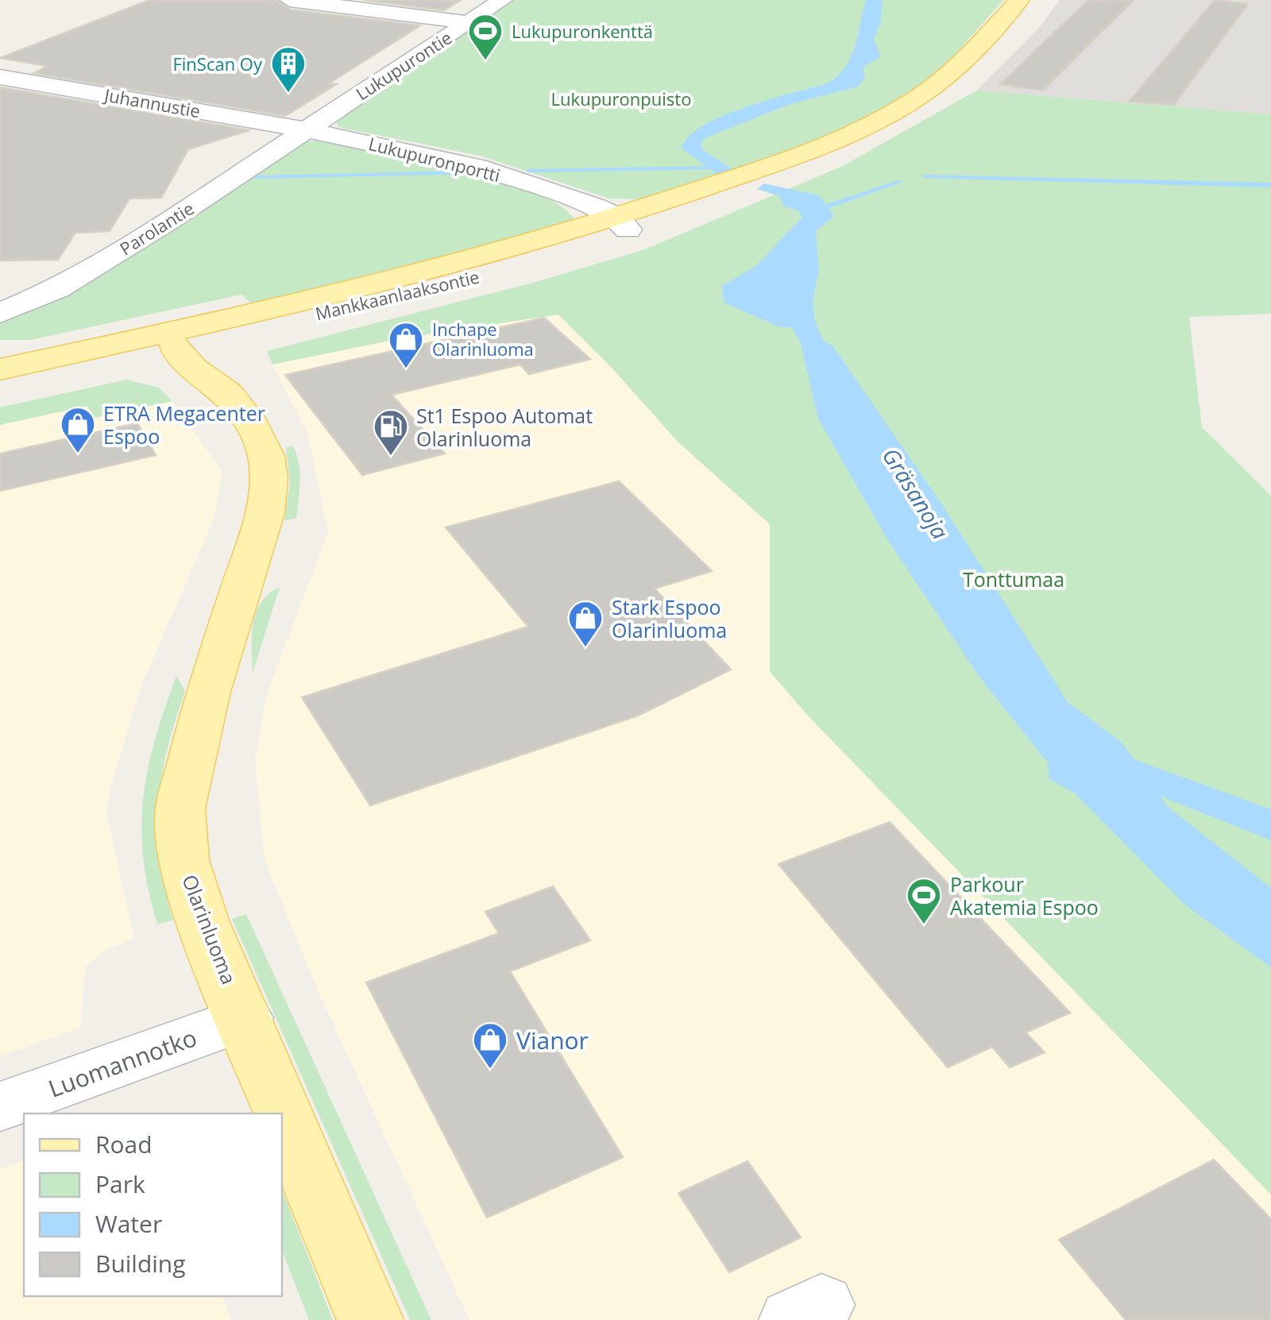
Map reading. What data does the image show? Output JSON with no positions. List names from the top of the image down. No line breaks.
{"streets":{"main road":["Mankkaanlaaksontie","Olarinluoma"],"street":["Lukupurontie","Juhannustie","Lukupuronportti","Parolantie","Luomannotko"]},"crossings":[["Lukupurontie","Juhannustie"],["Lukupurontie","Lukupuronportti"],["Lukupurontie","Parolantie"],["Juhannustie","Lukupuronportti"],["Juhannustie","Parolantie"],["Lukupuronportti","Parolantie"],["Lukupuronportti","Mankkaanlaaksontie"],["Mankkaanlaaksontie","Olarinluoma"],["Olarinluoma","Luomannotko"]],"water":["Gräsanoja"],"parks":["Lukupuronpuisto","Tonttumaa"],"places":{"sports":["Lukupuronkenttä","Parkour Akatemia Espoo"],"building":["FinScan Oy"],"shop":["Inchape Olarinluoma","ETRA Megacenter Espoo","Stark Espoo Olarinluoma","Vianor"],"fuel station":["St1 Espoo Automat Olarinluoma"]},"legend":["Road","Park","Water","Building"]}
